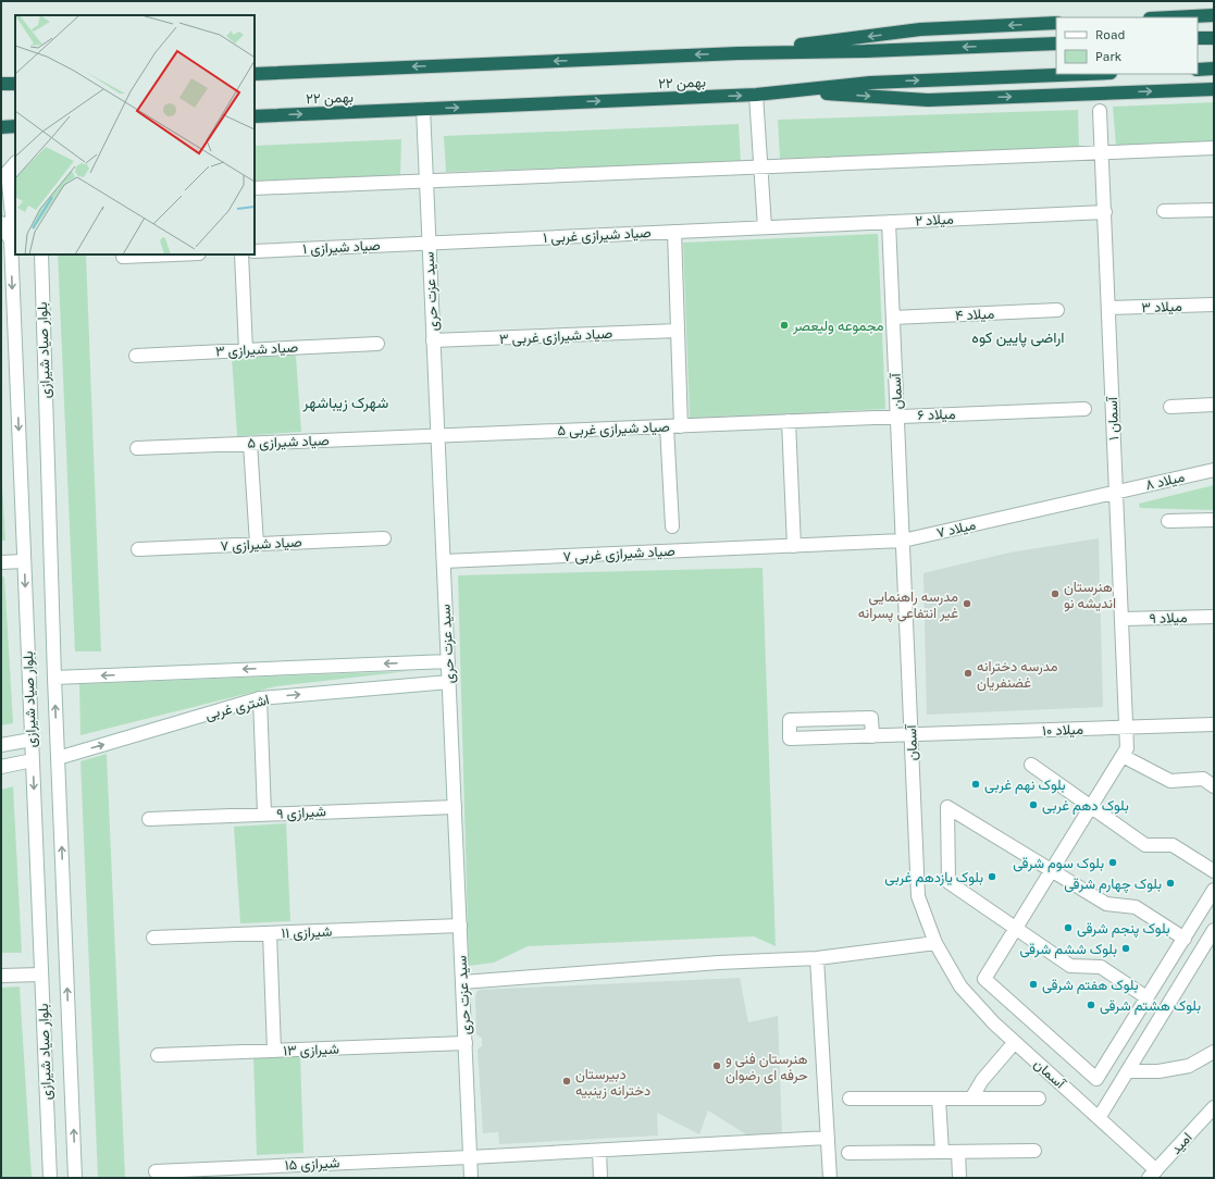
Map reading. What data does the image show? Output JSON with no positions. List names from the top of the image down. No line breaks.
{"streets":{"highway":["۲۲ بهمن"],"street":["میلاد ۲","صیاد شیرازی غربی ۱","صیاد شیرازی ۱","سید عزت حری","میلاد ۳","میلاد ۴","صیاد شیرازی غربی ۳","صیاد شیرازی ۳","بلوار صیاد شیرازی","آسمان","میلاد ۶","آسمان ۱","صیاد شیرازی غربی ۵","صیاد شیرازی ۵","میلاد ۸","میلاد ۷","صیاد شیرازی ۷","صیاد شیرازی غربی ۷","میلاد ۹","اشتری غربی","میلاد ۱۰","شیرازی ۹","شیرازی ۱۱","شیرازی ۱۳","امید","شیرازی ۱۵"]},"crossings":[["۲۲ بهمن","سید عزت حری"],["میلاد ۲","صیاد شیرازی غربی ۱"],["میلاد ۲","آسمان"],["میلاد ۲","آسمان ۱"],["صیاد شیرازی غربی ۱","صیاد شیرازی ۱"],["صیاد شیرازی غربی ۱","سید عزت حری"],["صیاد شیرازی ۱","سید عزت حری"],["سید عزت حری","صیاد شیرازی غربی ۳"],["سید عزت حری","صیاد شیرازی غربی ۵"],["سید عزت حری","صیاد شیرازی ۵"],["سید عزت حری","صیاد شیرازی غربی ۷"],["سید عزت حری","اشتری غربی"],["سید عزت حری","شیرازی ۹"],["سید عزت حری","شیرازی ۱۱"],["سید عزت حری","شیرازی ۱۳"],["سید عزت حری","شیرازی ۱۵"],["میلاد ۳","آسمان ۱"],["میلاد ۴","آسمان"],["بلوار صیاد شیرازی","اشتری غربی"],["آسمان","میلاد ۶"],["آسمان","میلاد ۷"],["آسمان","میلاد ۱۰"],["آسمان","امید"],["میلاد ۶","صیاد شیرازی غربی ۵"],["آسمان ۱","میلاد ۸"],["آسمان ۱","میلاد ۷"],["آسمان ۱","میلاد ۹"],["آسمان ۱","میلاد ۱۰"],["صیاد شیرازی غربی ۵","صیاد شیرازی ۵"],["میلاد ۸","میلاد ۷"],["میلاد ۷","صیاد شیرازی غربی ۷"]],"districts":["اراضی پایین کوه","شهرک زیباشهر"],"places":["مجموعه ولیعصر","هنرستان اندیشه نو","مدرسه راهنمایی غیر انتفاعی پسرانه","مدرسه دخترانه غضنفریان","بلوک نهم غربی","بلوک دهم غربی","بلوک سوم شرقی","بلوک یازدهم غربی","بلوک چهارم شرقی","بلوک پنجم شرقی","بلوک ششم شرقی","بلوک هفتم شرقی","بلوک هشتم شرقی","هنرستان فنی و حرفه ای رضوان","دبیرستان دخترانه زینبیه"],"legend":["Road","Park"]}
